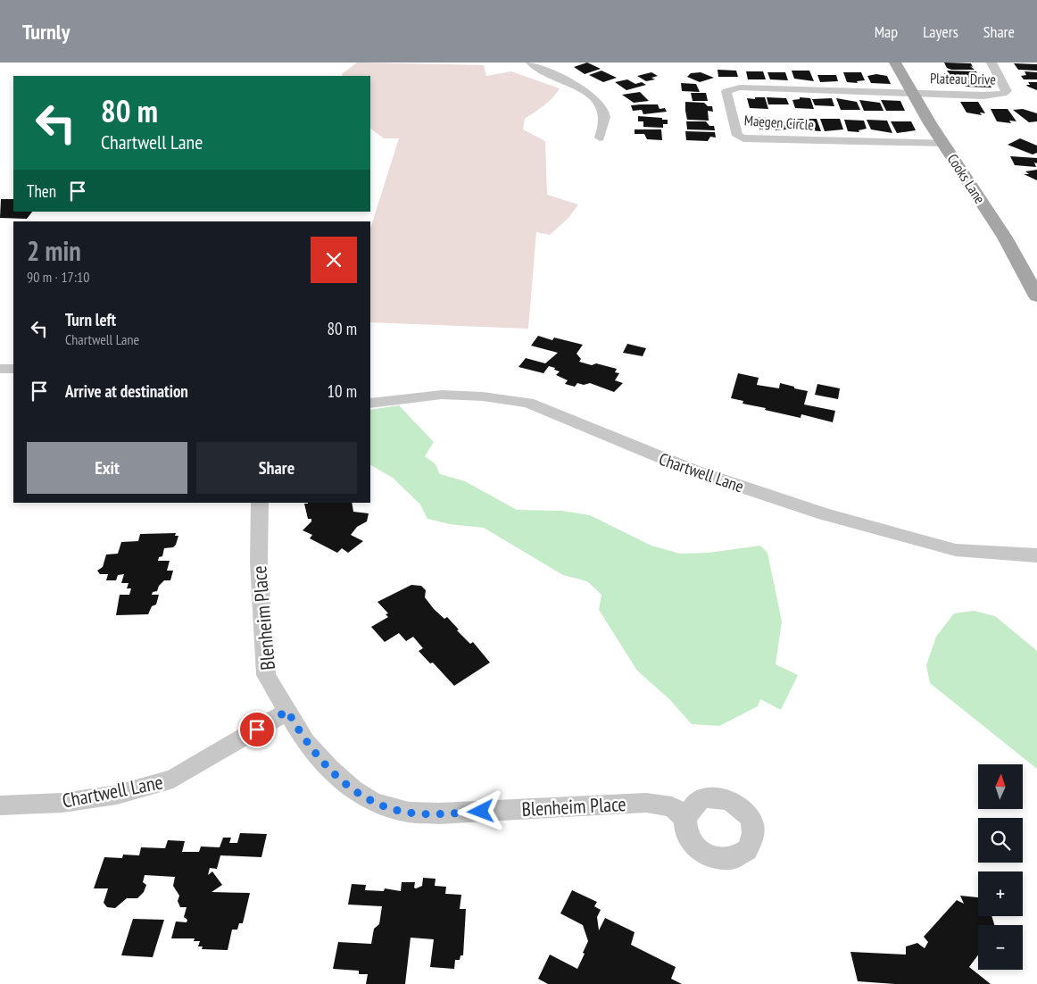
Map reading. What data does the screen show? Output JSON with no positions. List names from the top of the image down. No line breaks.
{"streets":{"main road":["Cooks Lane"],"street":["Plateau Drive","Maegen Circle","Chartwell Lane","Blenheim Place"]},"crossings":[["Plateau Drive","Maegen Circle"],["Plateau Drive","Cooks Lane"],["Maegen Circle","Cooks Lane"],["Chartwell Lane","Blenheim Place"]],"north":"top","page":{"header":"Turnly","nav":["Map","Layers","Share"],"turn":["80 m","Chartwell Lane"],"then":"Then","heading":["2 min","90 m · 17:10"],"list":[{"name":"Turn left","note":"Chartwell Lane","value":"80 m"},{"name":"Arrive at destination","value":"10 m"}],"buttons":["Exit","Share"],"map_buttons":["+","−"]}}
